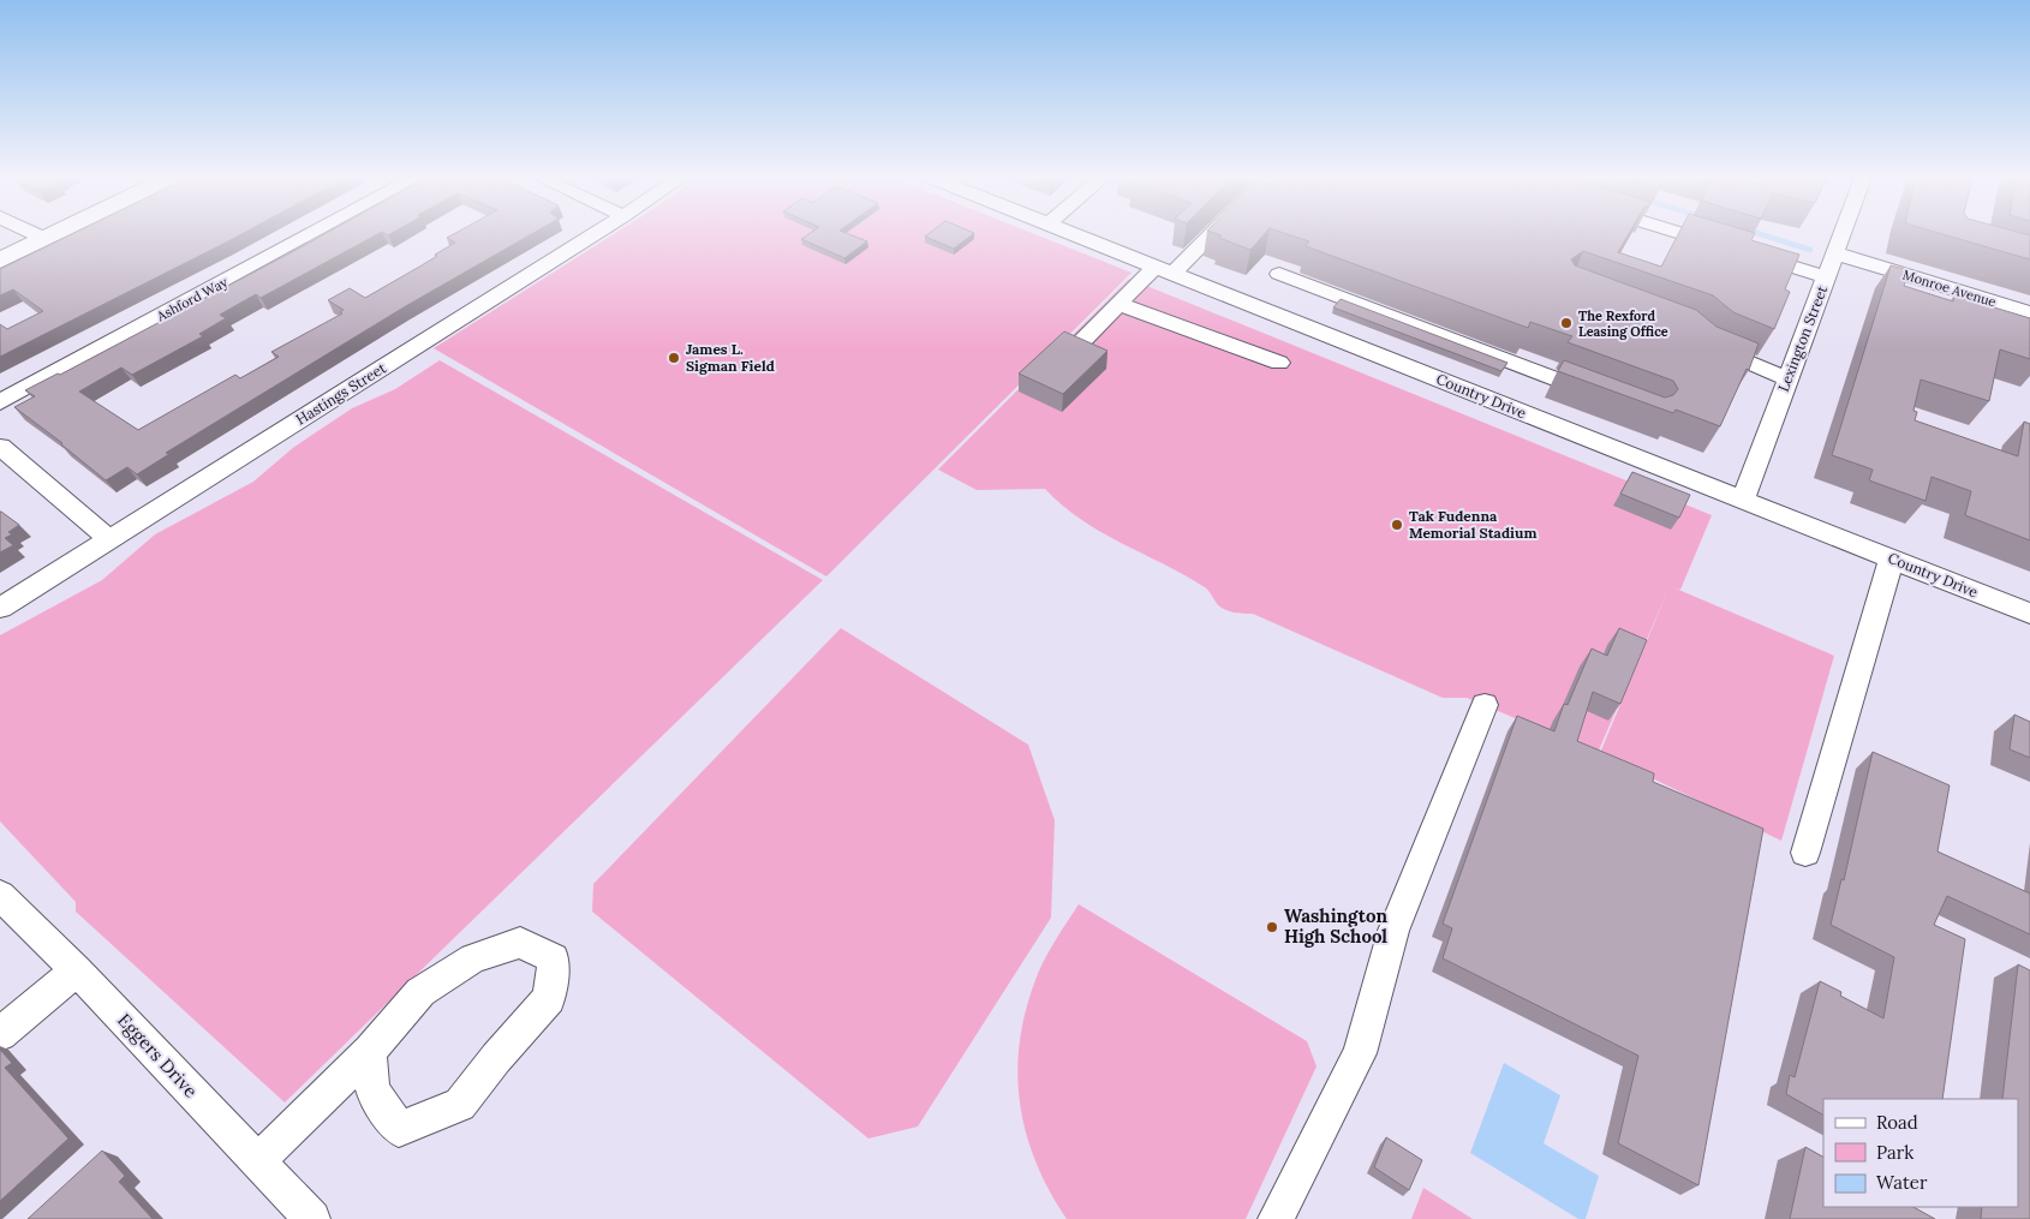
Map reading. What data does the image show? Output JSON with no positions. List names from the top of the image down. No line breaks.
{"streets":{"street":["Monroe Avenue","Ashford Way","Lexington Street","Hastings Street","Country Drive","Eggers Drive"]},"crossings":[["Monroe Avenue","Lexington Street"],["Lexington Street","Country Drive"]],"places":["The Rexford Leasing Office","James L. Sigman Field","Tak Fudenna Memorial Stadium","Washington High School"],"legend":["Road","Park","Water"]}
